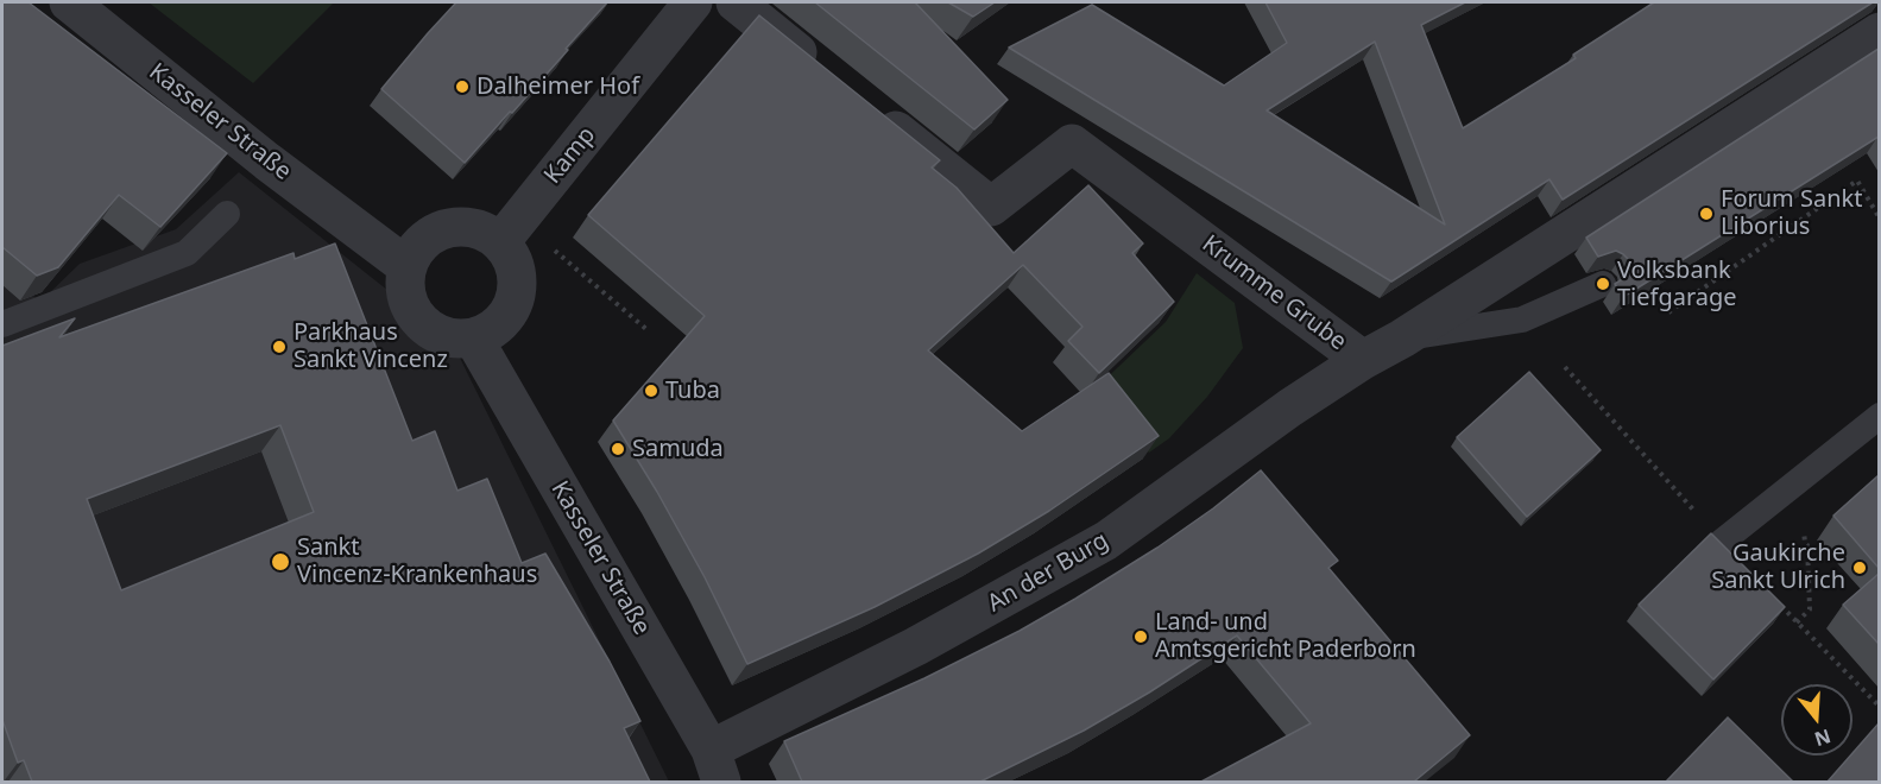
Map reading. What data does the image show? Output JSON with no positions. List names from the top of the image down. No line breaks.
{"streets":{"street":["Kasseler Straße","Kamp","Krumme Grube","An der Burg"]},"crossings":[["Kasseler Straße","Kamp"],["Kasseler Straße","An der Burg"],["Krumme Grube","An der Burg"]],"places":["Dalheimer Hof","Forum Sankt Liborius","Volksbank Tiefgarage","Parkhaus Sankt Vincenz","Tuba","Samuda","Sankt Vincenz-Krankenhaus","Gaukirche Sankt Ulrich","Land- und Amtsgericht Paderborn"],"north":"bottom"}
